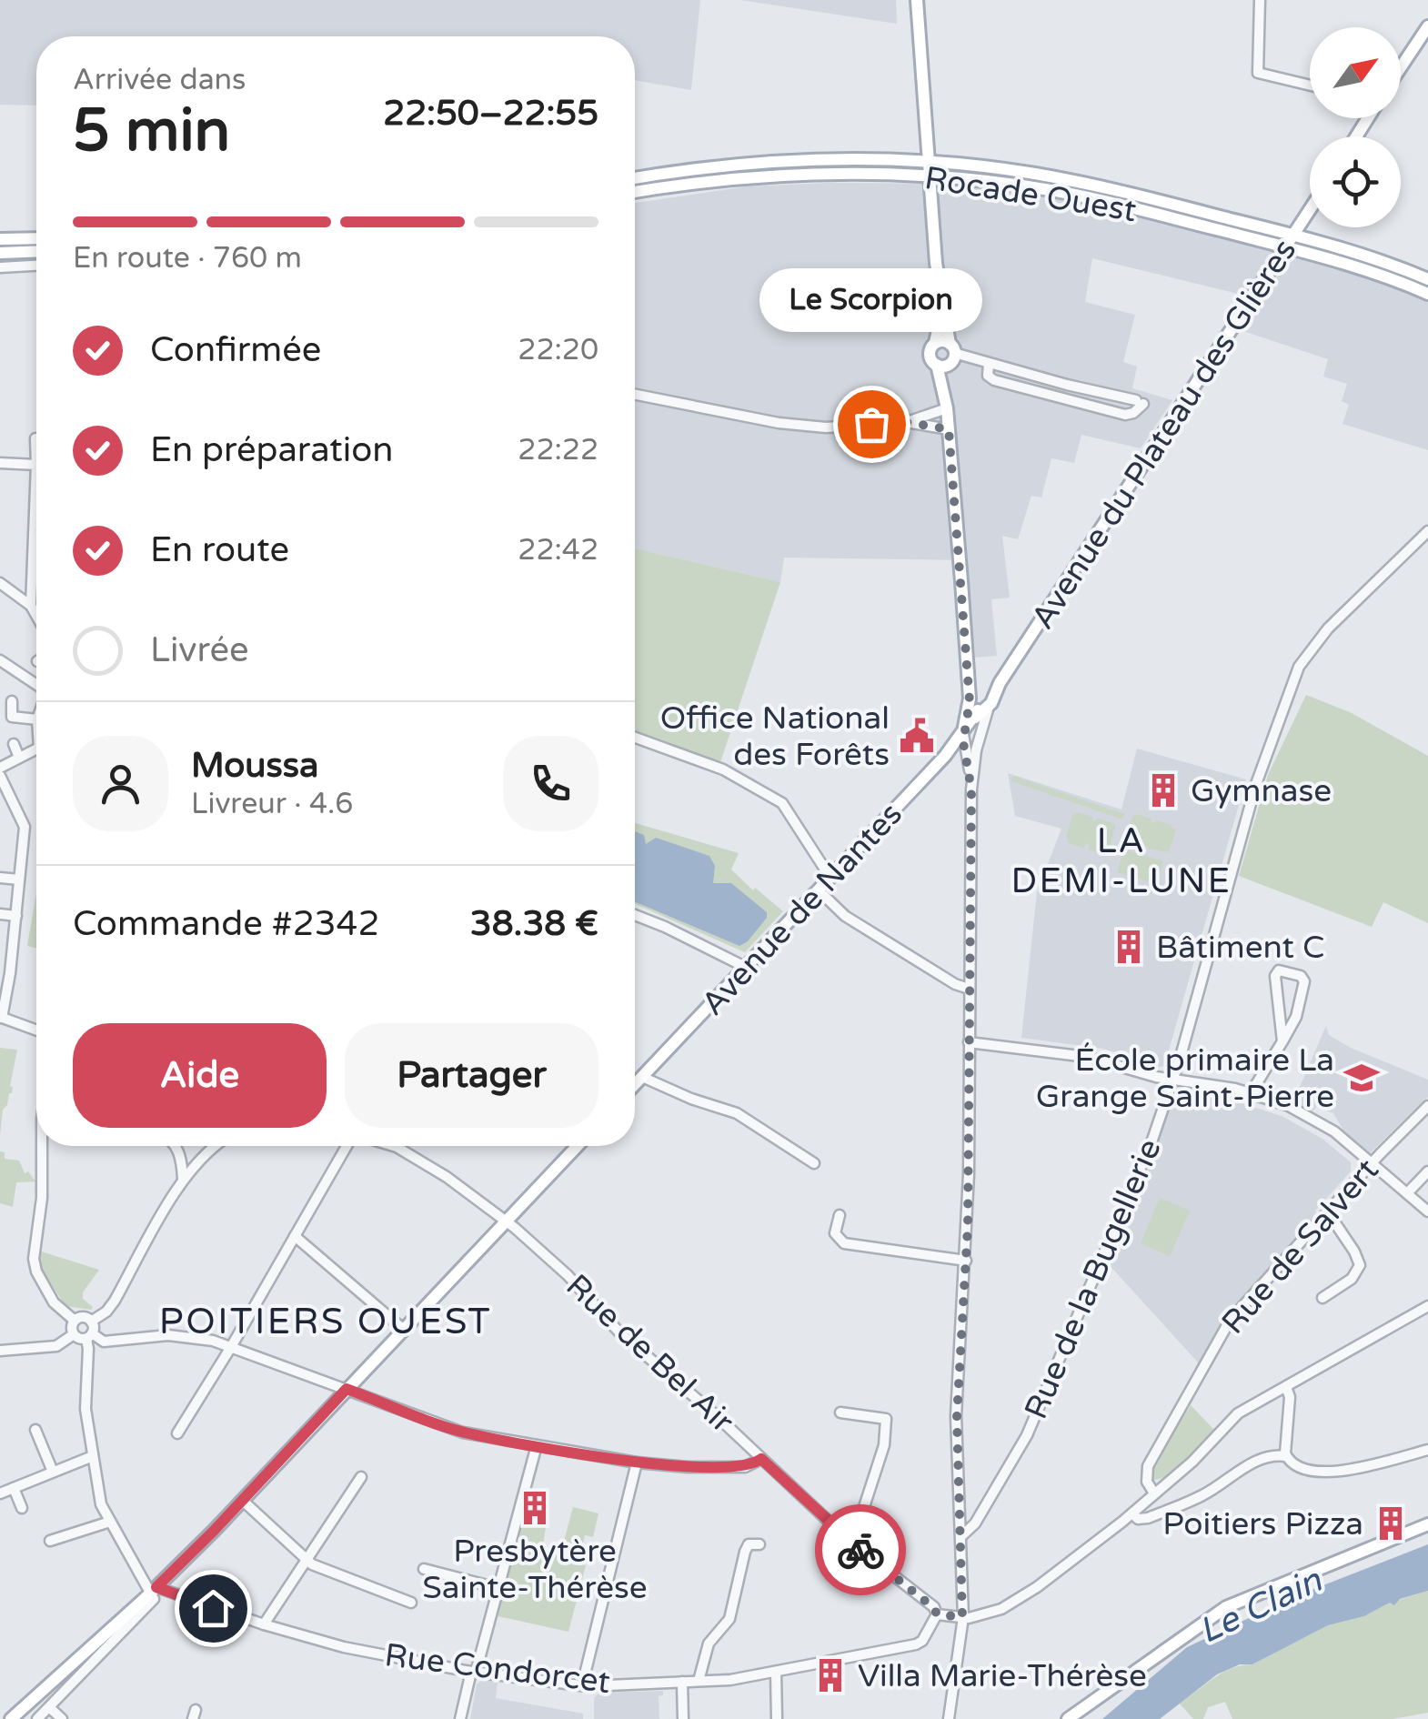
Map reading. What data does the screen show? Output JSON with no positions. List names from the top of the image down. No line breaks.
{"streets":{"main road":["Rocade Ouest","Avenue du Plateau des Glières","Avenue de Nantes"],"street":["Rue de Salvert","Rue de la Bugellerie","Rue de Bel Air","Rue Condorcet"]},"crossings":[["Rocade Ouest","Avenue du Plateau des Glières"],["Avenue du Plateau des Glières","Avenue de Nantes"],["Rue de Bel Air","Rue Condorcet"]],"districts":["LA DEMI-LUNE","POITIERS OUEST"],"water":["Le Clain"],"places":{"other":["Le Scorpion"],"public building":["Office National des Forêts"],"building":["Gymnase","Bâtiment C","Presbytère Sainte-Thérèse","Poitiers Pizza","Villa Marie-Thérèse"],"school or university":["École primaire La Grange Saint-Pierre"]},"north":"top right","page":{"heading":["5 min","Arrivée dans","22:50–22:55"],"panel":["Moussa","Livreur · 4.6","Commande #2342","38.38 €"],"bar":"En route · 760 m","bubble":"Le Scorpion","list":[["Confirmée","22:20"],["En préparation","22:22"],["En route","22:42"],"Livrée"],"buttons":["Aide","Partager"]}}
